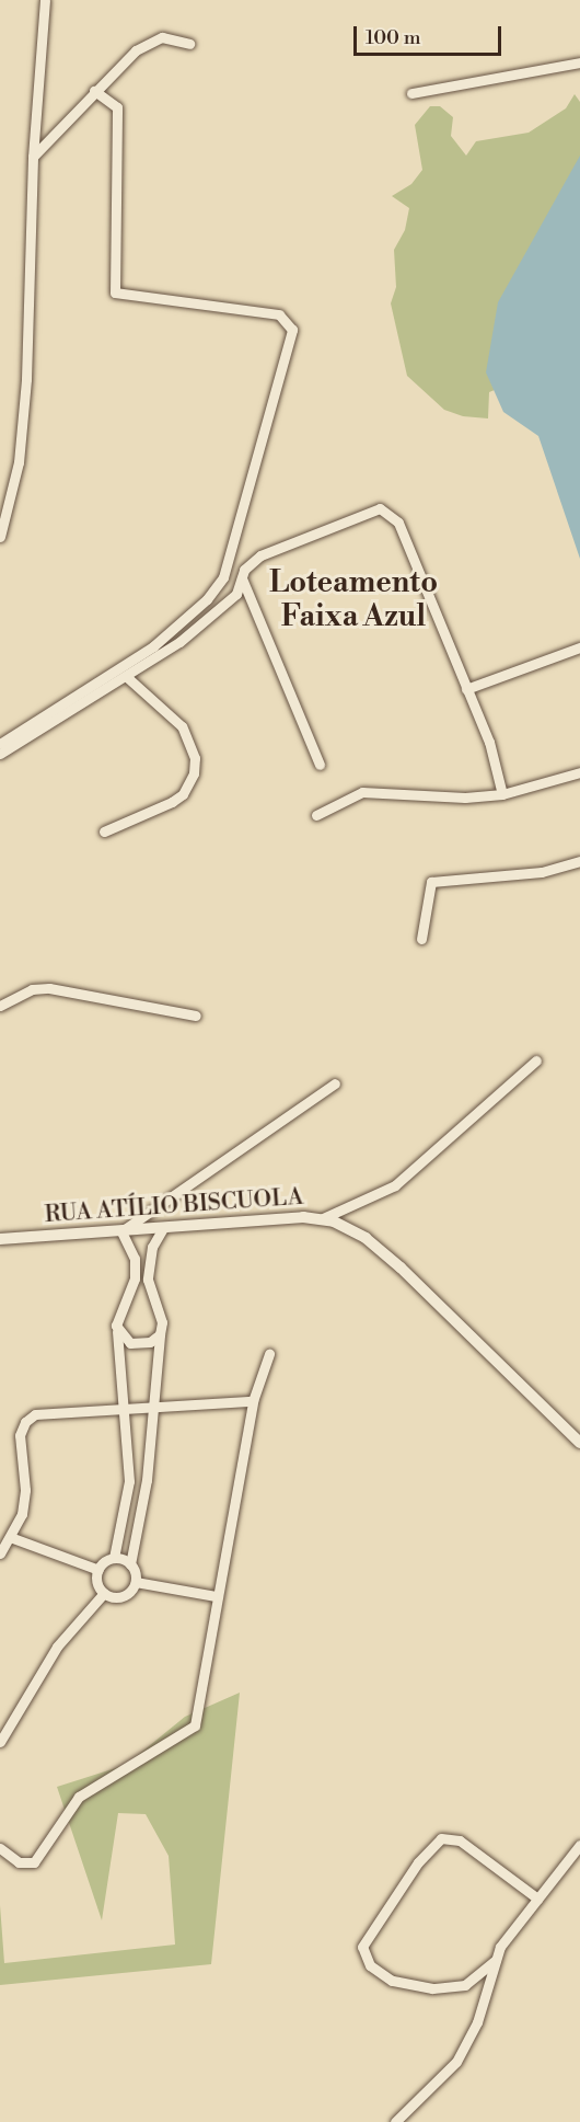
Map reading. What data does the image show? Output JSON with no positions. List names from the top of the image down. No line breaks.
{"streets":{"street":["RUA ATÍLIO BISCUOLA"]},"districts":["Loteamento Faixa Azul"],"scale_bar":"100 m"}
